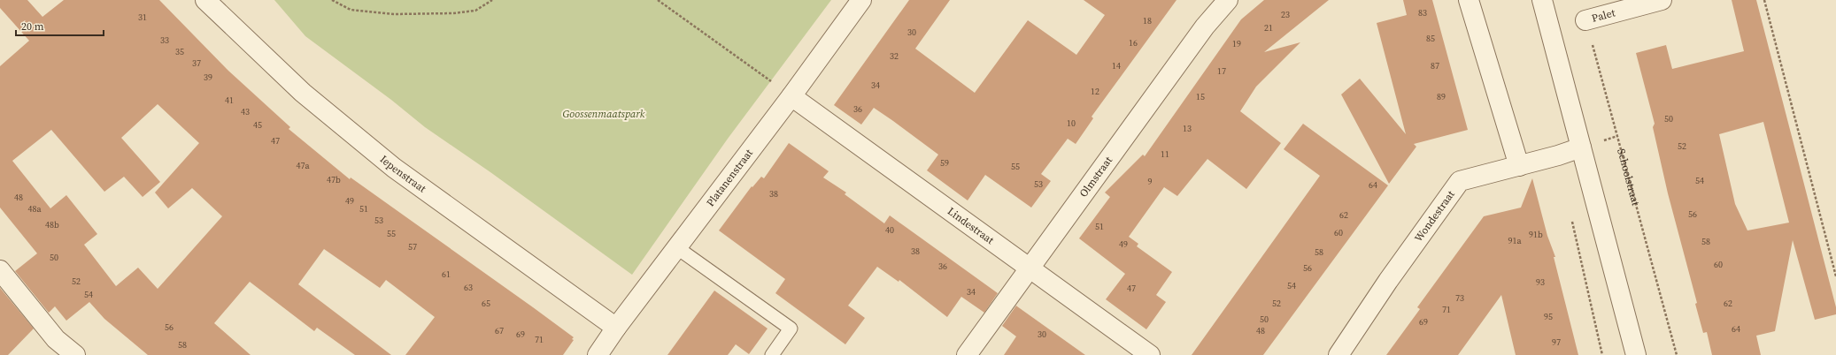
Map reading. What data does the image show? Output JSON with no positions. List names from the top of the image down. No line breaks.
{"streets":{"street":["Palet","Iepenstraat","Olmstraat","Platanenstraat","Wondestraat","Lindestraat"],"path":["Schoolstraat"]},"crossings":[["Palet","Schoolstraat"],["Iepenstraat","Platanenstraat"],["Olmstraat","Lindestraat"],["Platanenstraat","Lindestraat"]],"parks":["Goossenmaatspark"],"house_numbers":["83","23","31","18","21","30","85","33","16","19","35","32","37","14","87","17","39","34","12","15","89","41","36","43","50","10","45","13","47","52","11","59","47a","55","47b","54","9","53","64","38","48","49","48a","51","56","62","53","48b","51","40","60","55","91b","91a","58","49","57","38","58","50","60","36","56","61","52","93","54","63","47","34","54","73","65","52","62","71","95","50","69","56","64","67","48","69","30","71","97","58"],"scale_bar":"20 m"}
